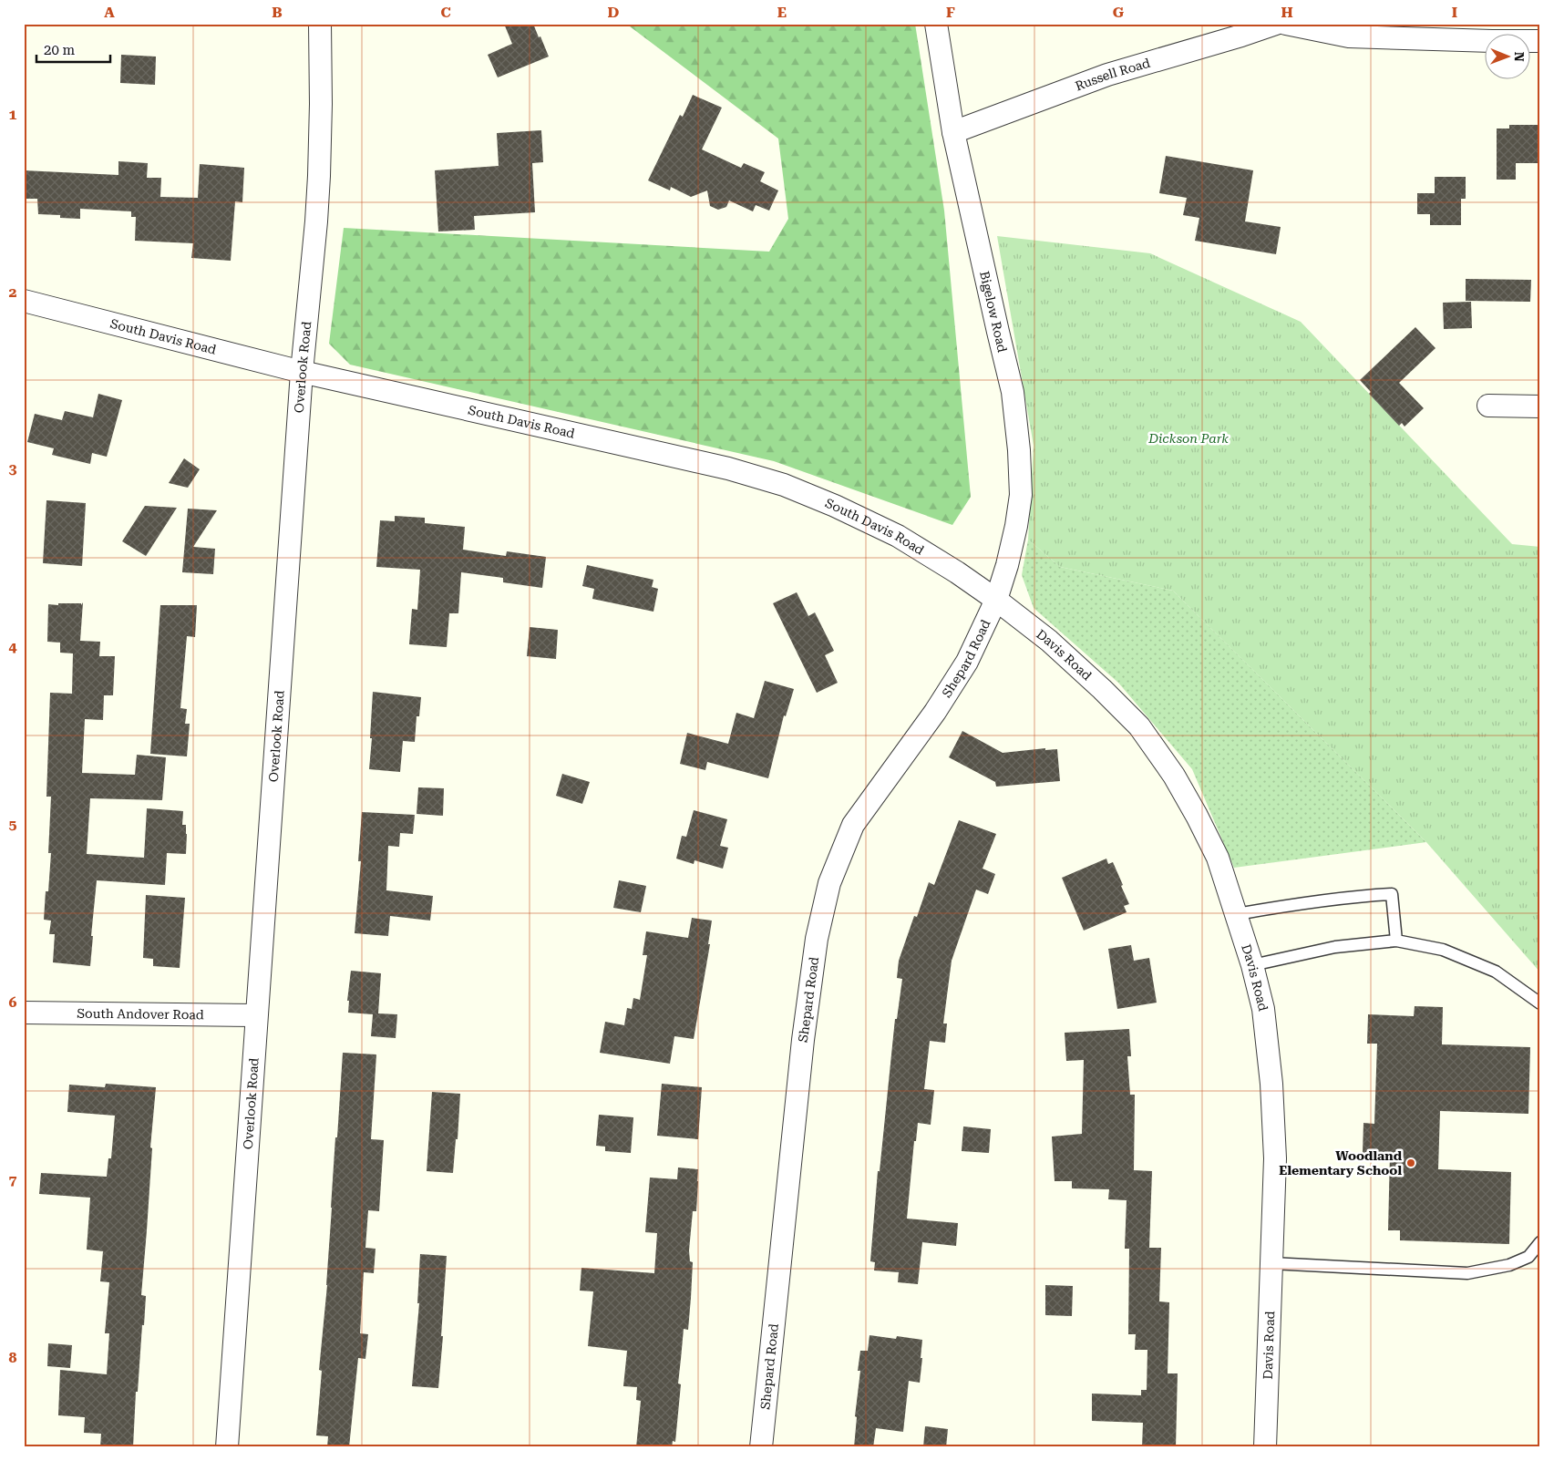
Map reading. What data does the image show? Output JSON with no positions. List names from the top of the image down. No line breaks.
{"streets":{"street":["Russell Road","Bigelow Road","South Davis Road","Overlook Road","Davis Road","Shepard Road","South Andover Road"]},"crossings":[["Russell Road","Bigelow Road"],["Bigelow Road","South Davis Road"],["Bigelow Road","Davis Road"],["Bigelow Road","Shepard Road"],["South Davis Road","Overlook Road"],["South Davis Road","Davis Road"],["South Davis Road","Shepard Road"],["Overlook Road","South Andover Road"],["Davis Road","Shepard Road"]],"parks":["Dickson Park"],"places":["Woodland Elementary School"],"scale_bar":"20 m","north":"right","grid":{"columns":["A","B","C","D","E","F","G","H","I"],"rows":["1","2","3","4","5","6","7","8"]}}
